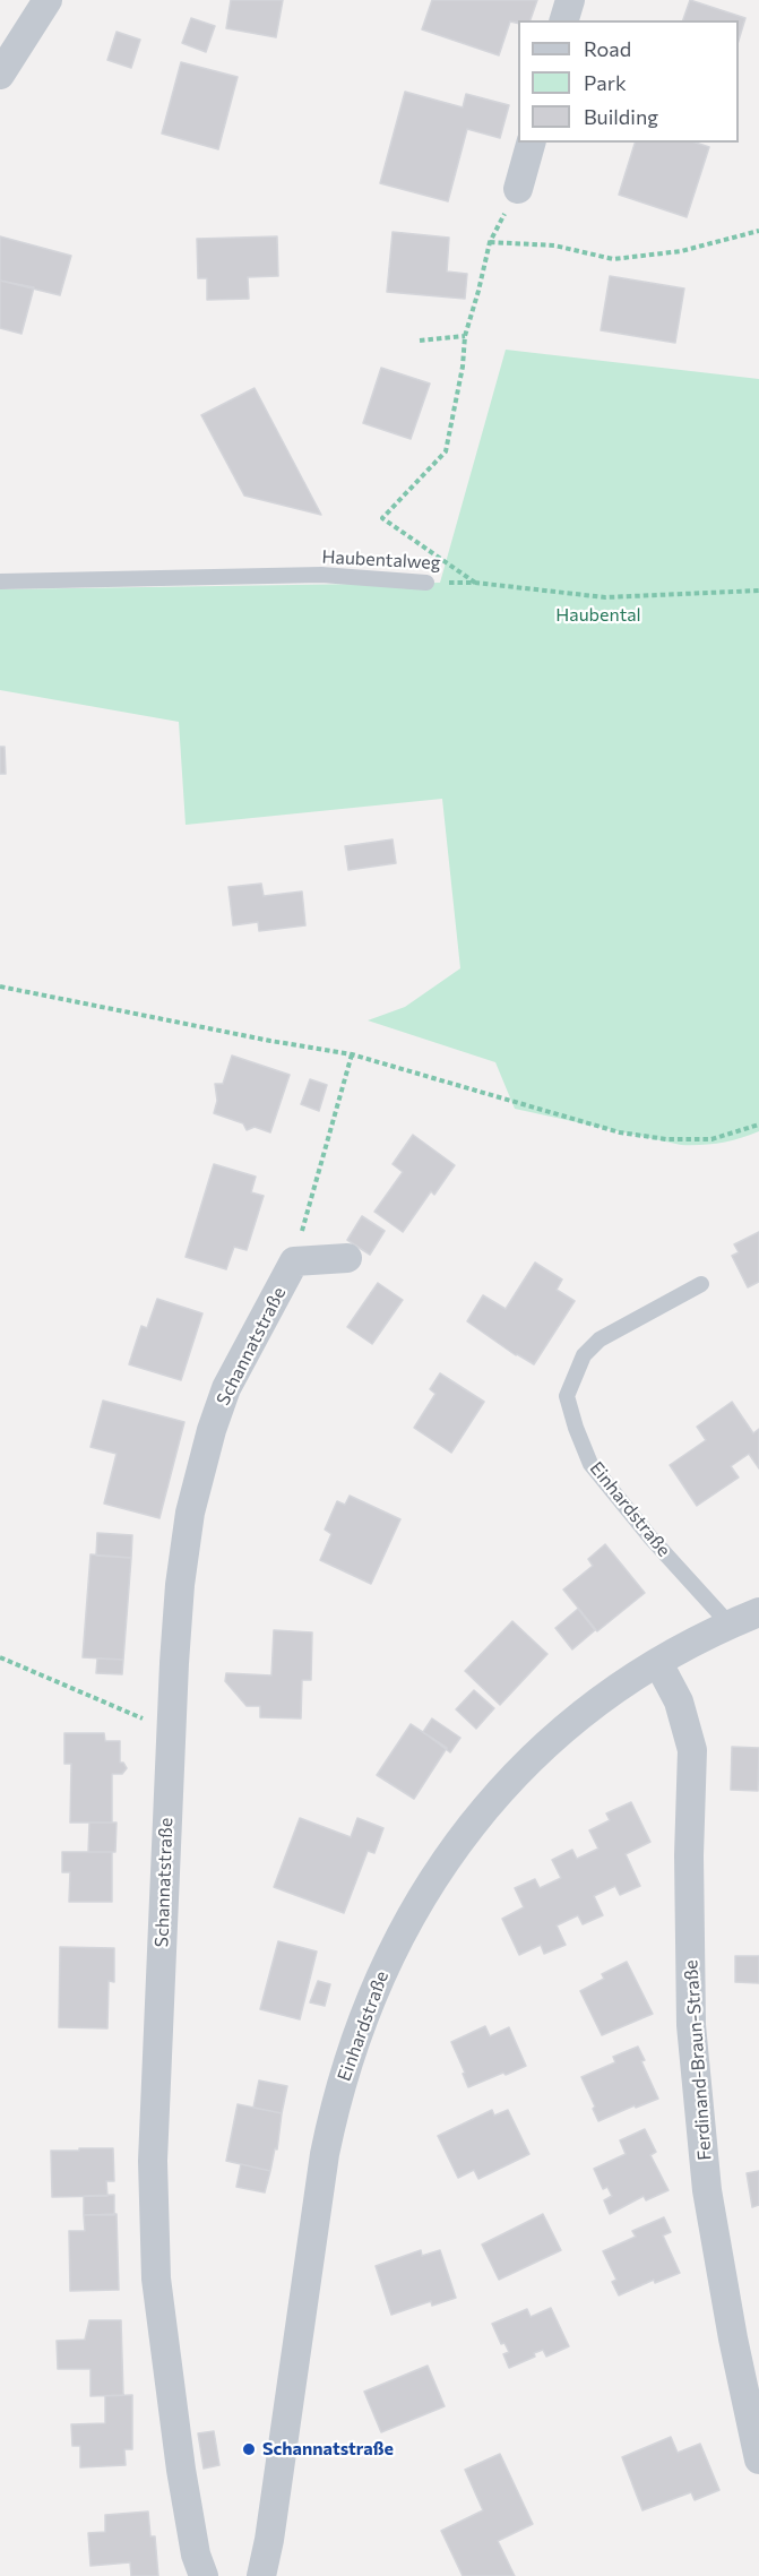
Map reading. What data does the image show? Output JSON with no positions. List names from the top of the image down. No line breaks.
{"streets":{"street":["Schannatstraße","Einhardstraße","Ferdinand-Braun-Straße"],"lane":["Haubentalweg"]},"crossings":[["Einhardstraße","Ferdinand-Braun-Straße"]],"parks":["Haubental"],"places":["Schannatstraße"],"legend":["Road","Park","Building"]}
